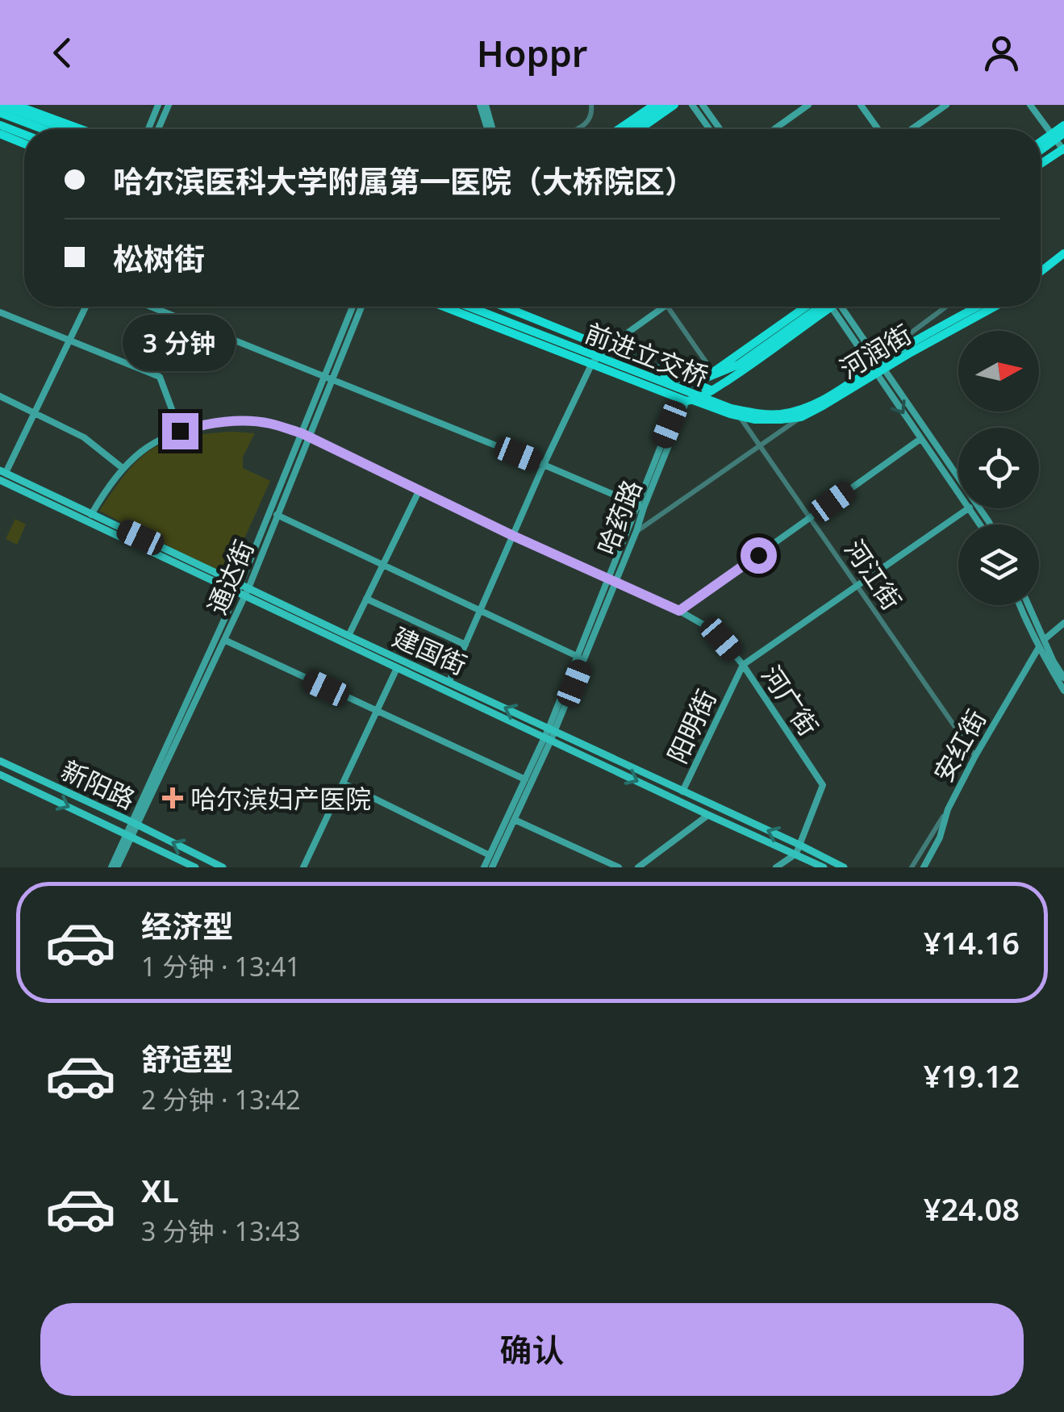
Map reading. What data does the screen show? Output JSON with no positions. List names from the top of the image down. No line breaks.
{"streets":{"highway":["河润街","前进立交桥"],"main road":["建国街","新阳路"],"street":["哈药路","河江街","通达街","河广街","阳明街","安红街"]},"crossings":[["河润街","前进立交桥"],["河润街","哈药路"],["河润街","河江街"],["哈药路","建国街"],["哈药路","河广街"],["河江街","阳明街"],["河江街","安红街"],["通达街","建国街"],["通达街","河广街"],["通达街","新阳路"],["建国街","河广街"],["建国街","阳明街"],["河广街","阳明街"]],"places":{"health":["哈尔滨妇产医院"]},"north":"right","page":{"header":"Hoppr","banner":["哈尔滨医科大学附属第一医院（大桥院区）","松树街"],"bubble":"3 分钟","list":[{"name":"经济型","note":"1 分钟 · 13:41","value":"¥14.16"},{"name":"舒适型","note":"2 分钟 · 13:42","value":"¥19.12"},{"name":"XL","note":"3 分钟 · 13:43","value":"¥24.08"}],"buttons":"确认"}}
